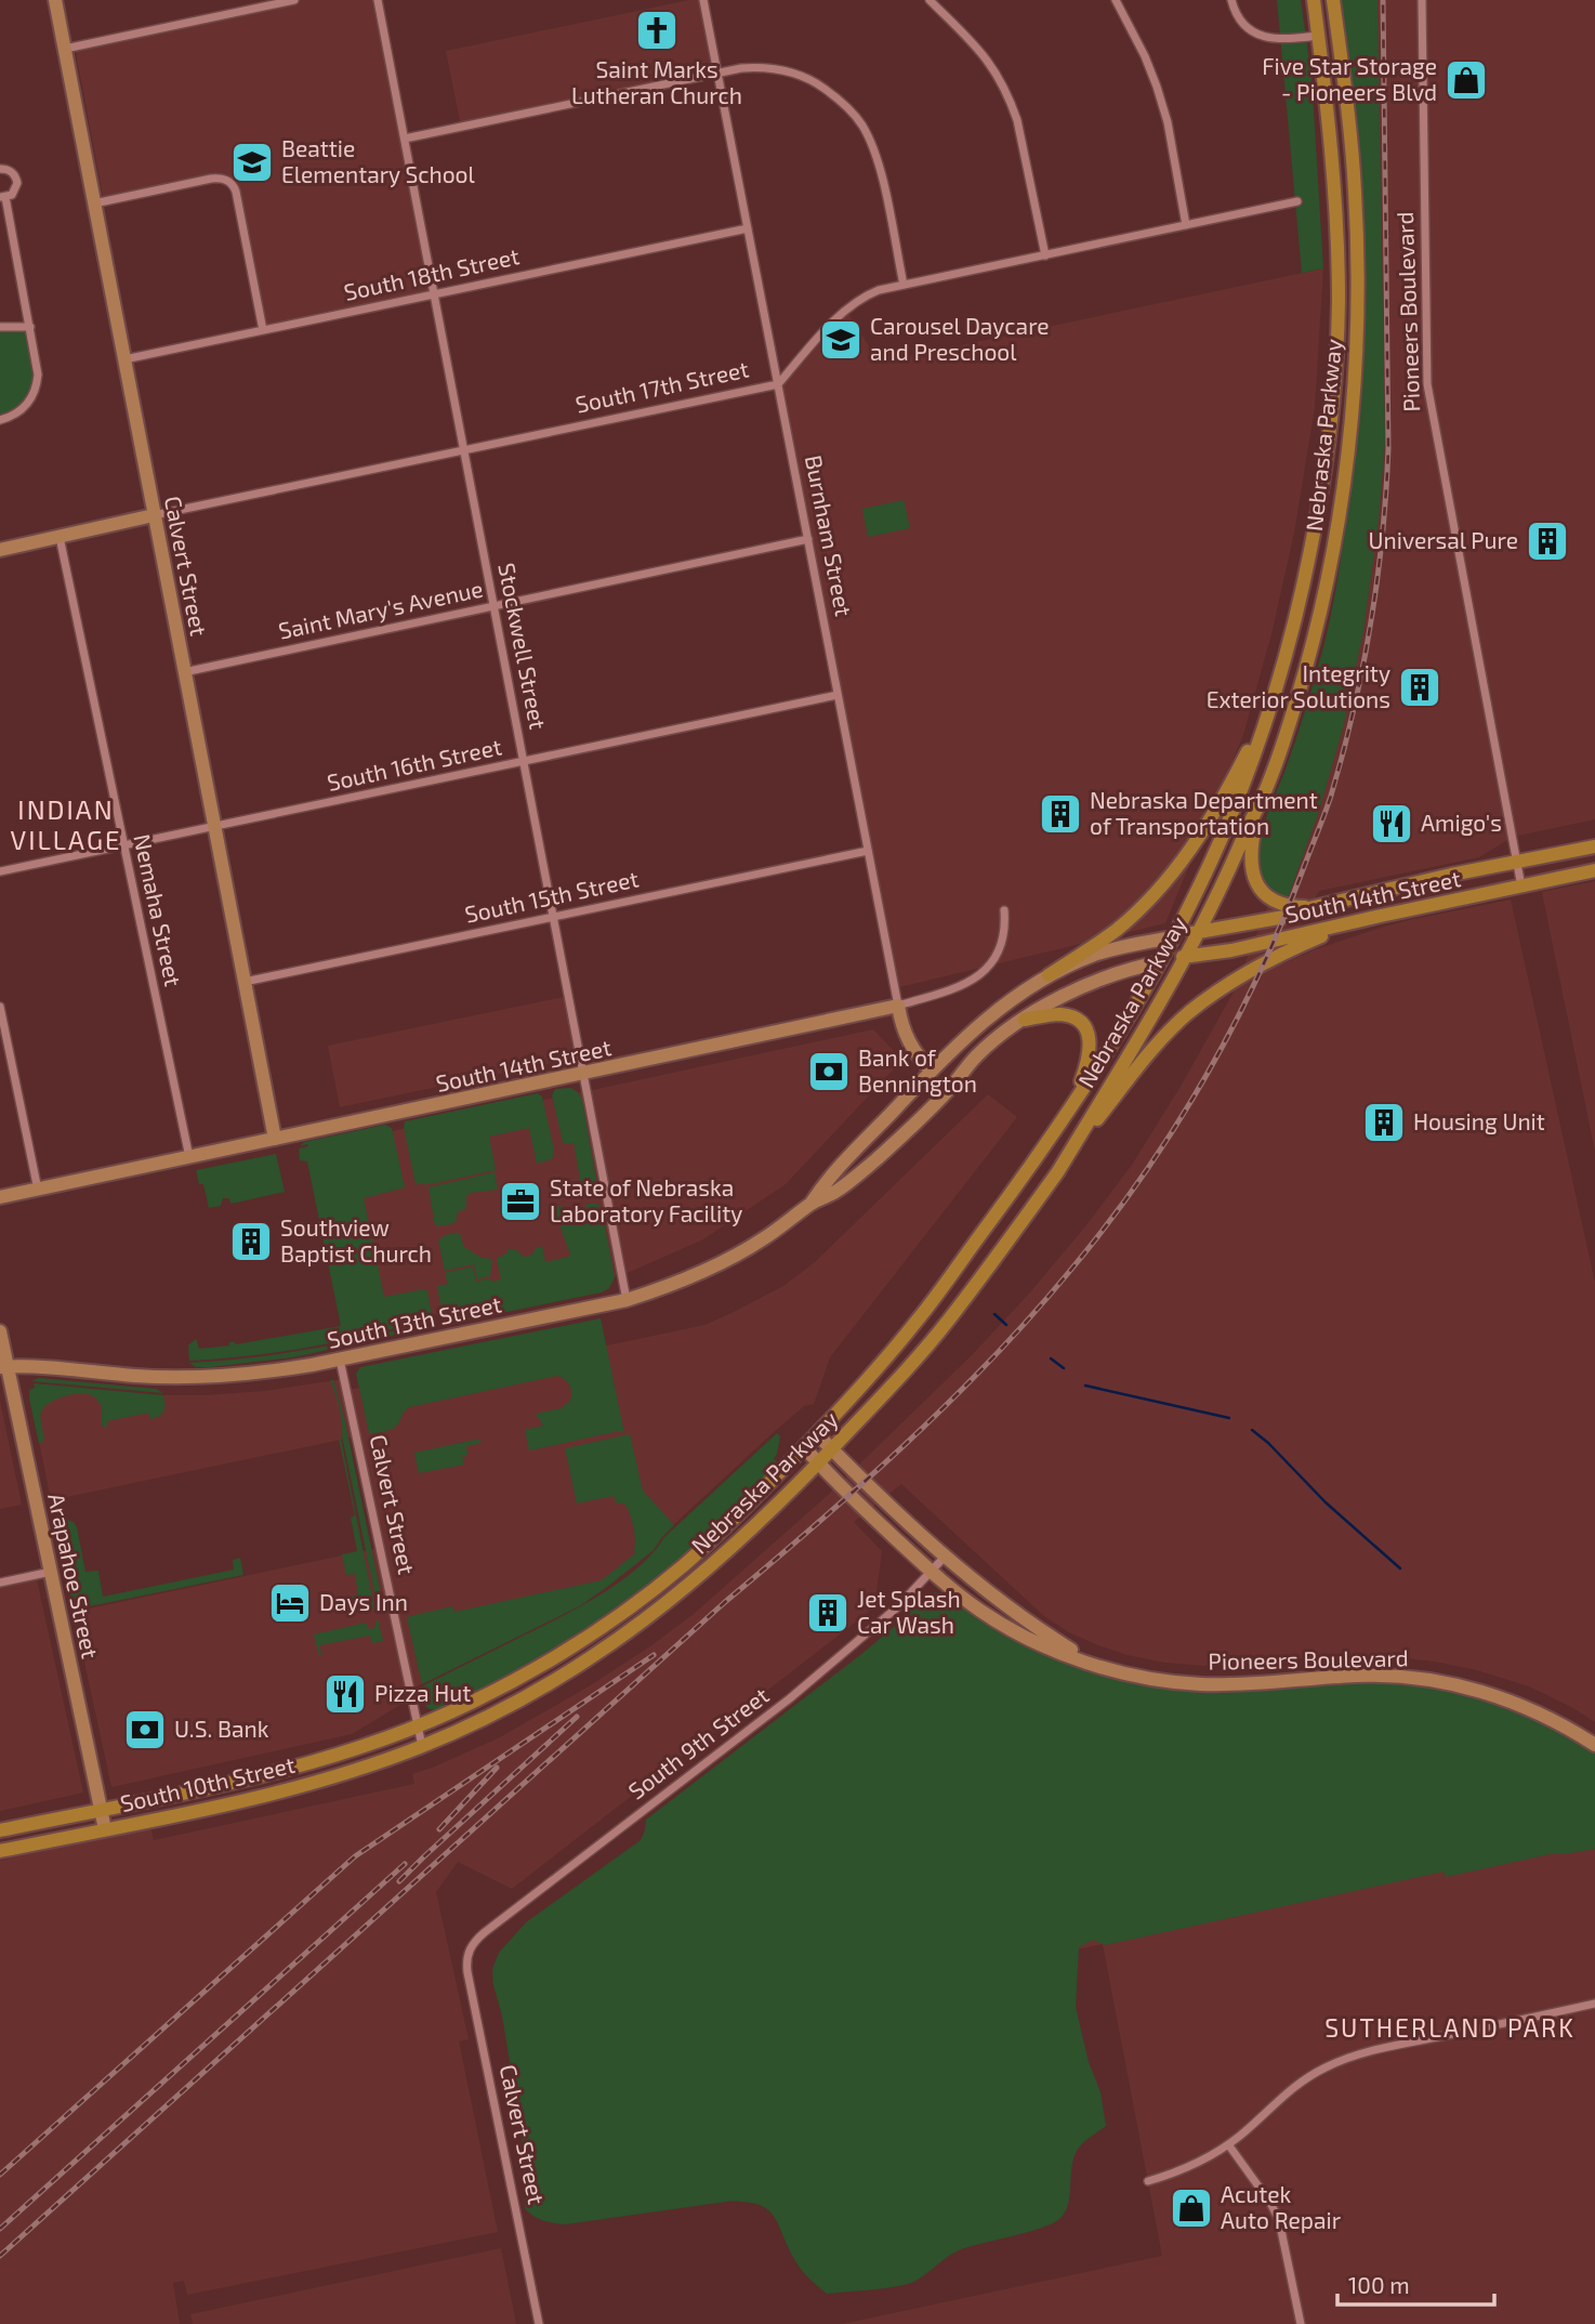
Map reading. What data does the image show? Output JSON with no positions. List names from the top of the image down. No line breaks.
{"streets":{"main road":["Pioneers Boulevard","South 17th Street","Nebraska Parkway","Burnham Street","Calvert Street","South 14th Street","South 13th Street","Arapahoe Street","South 10th Street"],"street":["South 18th Street","Saint Mary's Avenue","Stockwell Street","South 16th Street","South 15th Street","Nemaha Street","South 9th Street"]},"crossings":[["South 18th Street","Burnham Street"],["South 18th Street","Calvert Street"],["South 18th Street","Stockwell Street"],["Pioneers Boulevard","Nebraska Parkway"],["Pioneers Boulevard","South 14th Street"],["Pioneers Boulevard","South 9th Street"],["South 17th Street","Burnham Street"],["South 17th Street","Calvert Street"],["South 17th Street","Stockwell Street"],["South 17th Street","Nemaha Street"],["Nebraska Parkway","Calvert Street"],["Nebraska Parkway","South 14th Street"],["Nebraska Parkway","South 13th Street"],["Nebraska Parkway","South 10th Street"],["Burnham Street","Saint Mary's Avenue"],["Burnham Street","South 16th Street"],["Burnham Street","South 15th Street"],["Burnham Street","South 14th Street"],["Burnham Street","South 13th Street"],["Calvert Street","Saint Mary's Avenue"],["Calvert Street","South 16th Street"],["Calvert Street","South 15th Street"],["Calvert Street","South 14th Street"],["Calvert Street","South 13th Street"],["Calvert Street","South 9th Street"],["Calvert Street","South 10th Street"],["Saint Mary's Avenue","Stockwell Street"],["Stockwell Street","South 16th Street"],["Stockwell Street","South 15th Street"],["Stockwell Street","South 14th Street"],["Stockwell Street","South 13th Street"],["South 16th Street","Nemaha Street"],["South 14th Street","Nemaha Street"],["South 14th Street","South 13th Street"],["South 13th Street","Arapahoe Street"],["Arapahoe Street","South 10th Street"]],"districts":["INDIAN VILLAGE","SUTHERLAND PARK"],"places":{"church":["Saint Marks Lutheran Church"],"shop":["Five Star Storage - Pioneers Blvd","Acutek Auto Repair"],"school or university":["Beattie Elementary School","Carousel Daycare and Preschool"],"building":["Universal Pure","Integrity Exterior Solutions","Nebraska Department of Transportation","Housing Unit","Southview Baptist Church","Jet Splash Car Wash"],"restaurant":["Amigo's","Pizza Hut"],"bank":["Bank of Bennington","U.S. Bank"],"office":["State of Nebraska Laboratory Facility"],"hotel":["Days Inn"]},"scale_bar":"100 m"}
